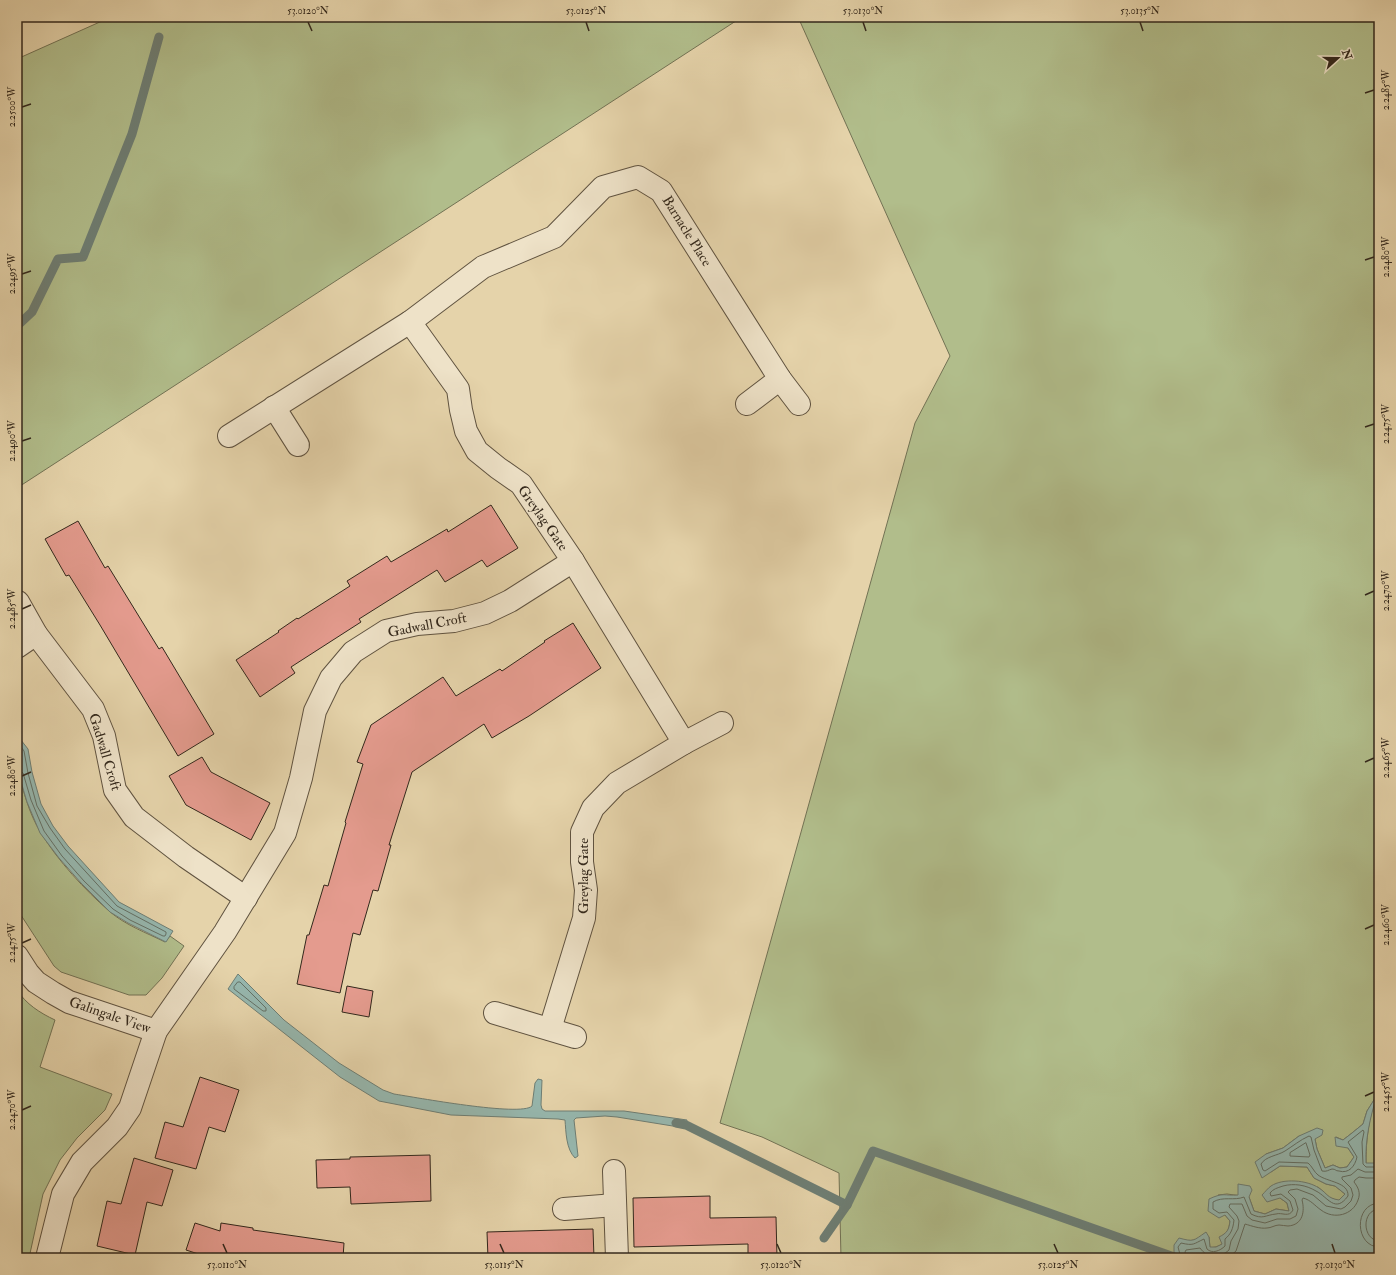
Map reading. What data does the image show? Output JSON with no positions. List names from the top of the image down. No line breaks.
{"streets":{"street":["Barnacle Place","Greylag Gate","Gadwall Croft","Galingale View"]},"crossings":[["Barnacle Place","Greylag Gate"],["Greylag Gate","Gadwall Croft"],["Gadwall Croft","Galingale View"]],"north":"right","coordinates":["53.0120°N","53.0125°N","53.0130°N","53.0135°N","2.2485°W","2.2500°W","2.2480°W","2.2495°W","2.2475°W","2.2490°W","2.2470°W","2.2465°W","2.2460°W","2.2455°W","53.0110°N","53.0115°N"]}
